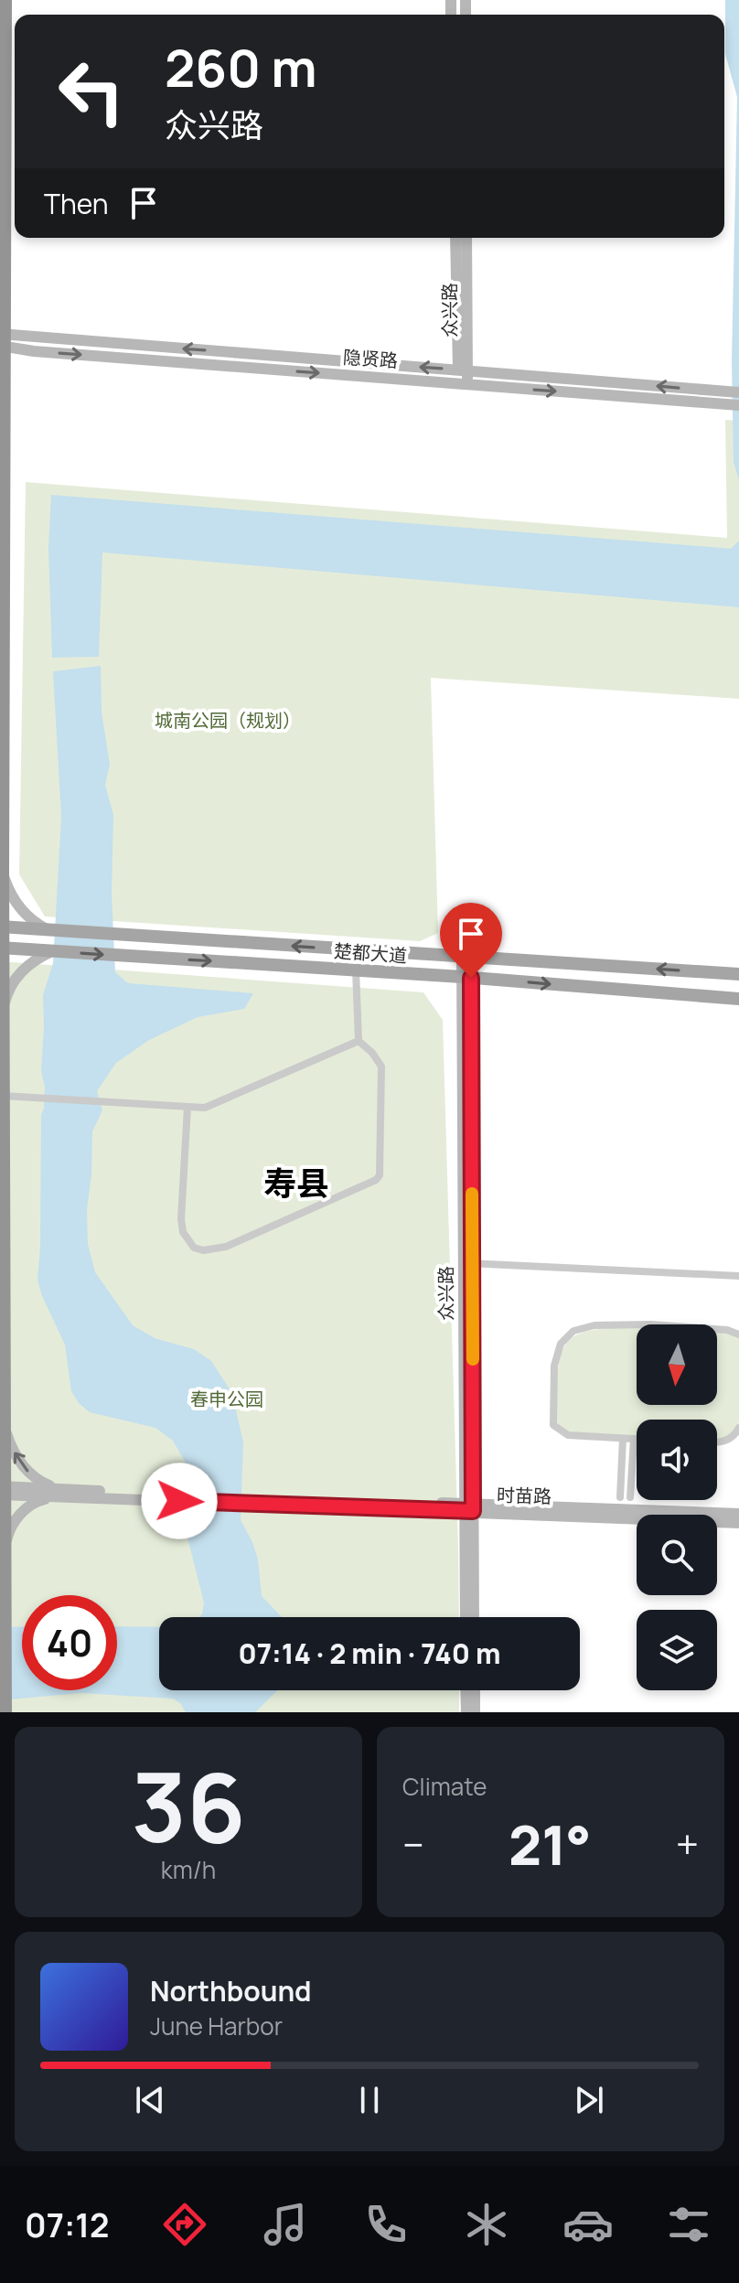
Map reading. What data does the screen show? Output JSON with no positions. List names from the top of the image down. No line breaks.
{"streets":{"main road":["楚都大道"],"street":["众兴路","隐贤路","时苗路"]},"crossings":[["众兴路","隐贤路"],["众兴路","楚都大道"],["众兴路","时苗路"]],"districts":["寿县"],"parks":["城南公园（规划）","春申公园"],"north":"bottom","page":{"turn":["260 m","众兴路"],"then":"Then","limit":"40","trip":"07:14 · 2 min · 740 m","tile":[["36","km/h"],"Climate"],"heat":["−","21°","+"],"song":["Northbound","June Harbor"],"tabs":"07:12"}}
